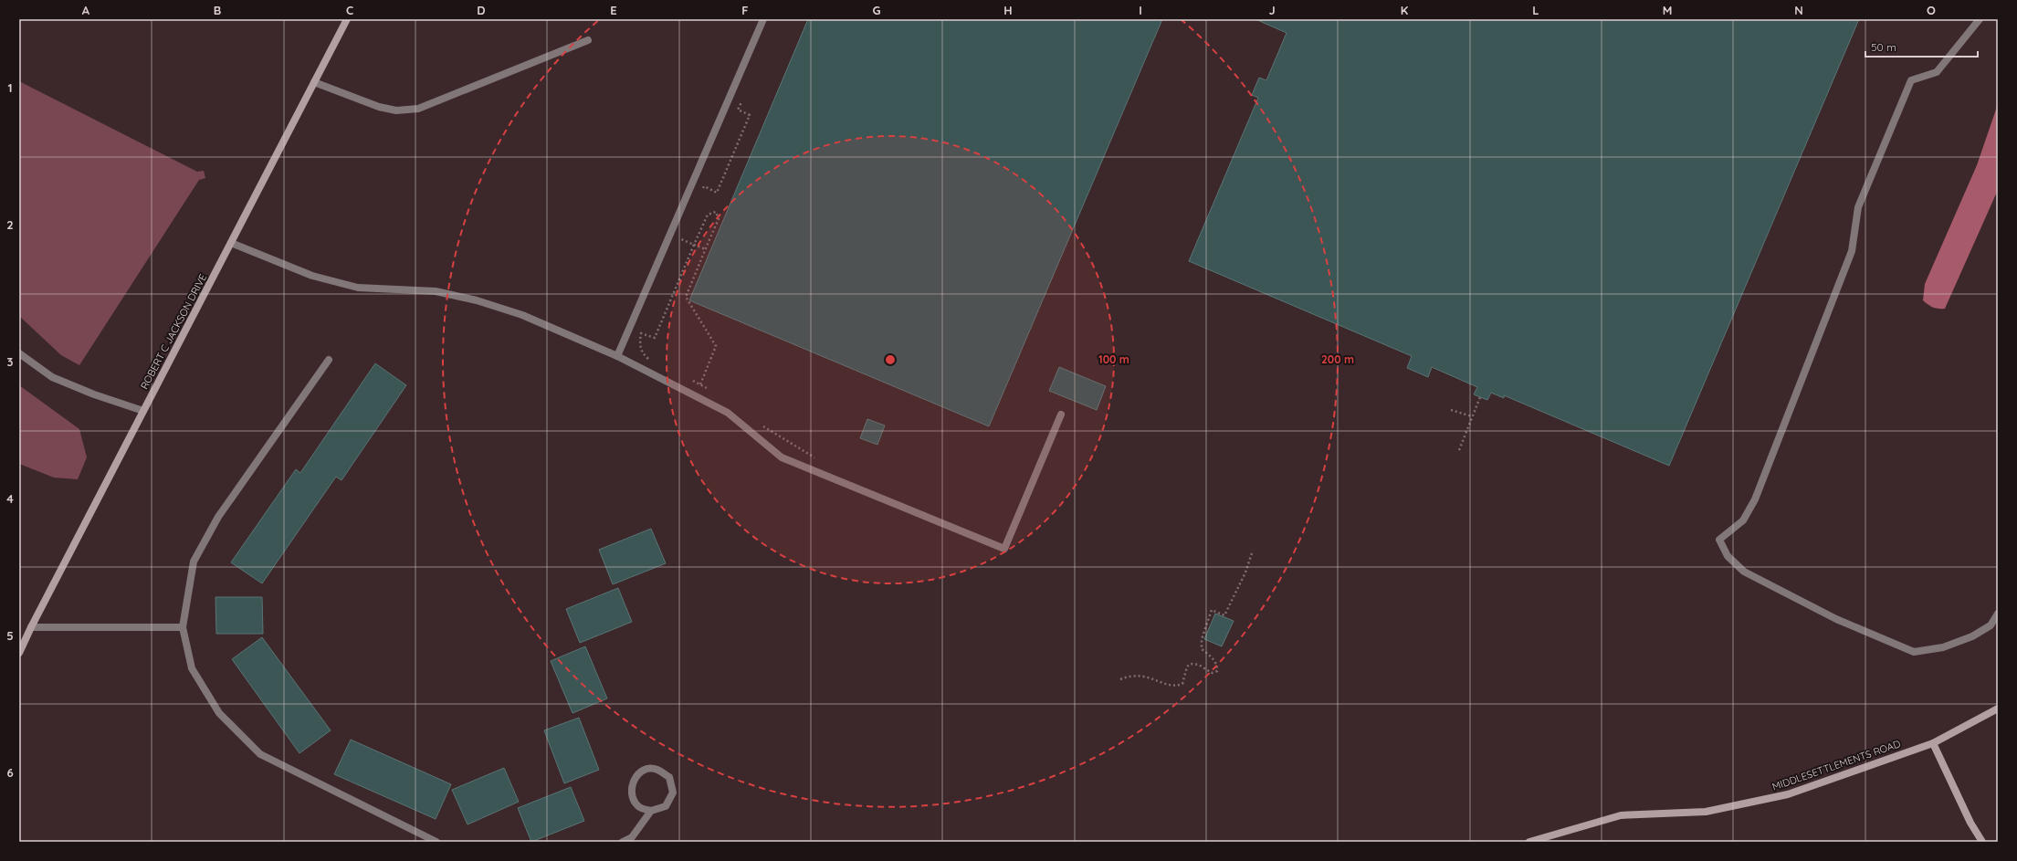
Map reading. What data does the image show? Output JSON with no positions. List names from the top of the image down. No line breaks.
{"streets":{"main road":["ROBERT C JACKSON DRIVE","MIDDLESETTLEMENTS ROAD"]},"scale_bar":"50 m","grid":{"columns":["A","B","C","D","E","F","G","H","I","J","K","L","M","N","O"],"rows":["1","2","3","4","5","6"]},"rings":["100 m","200 m"]}
